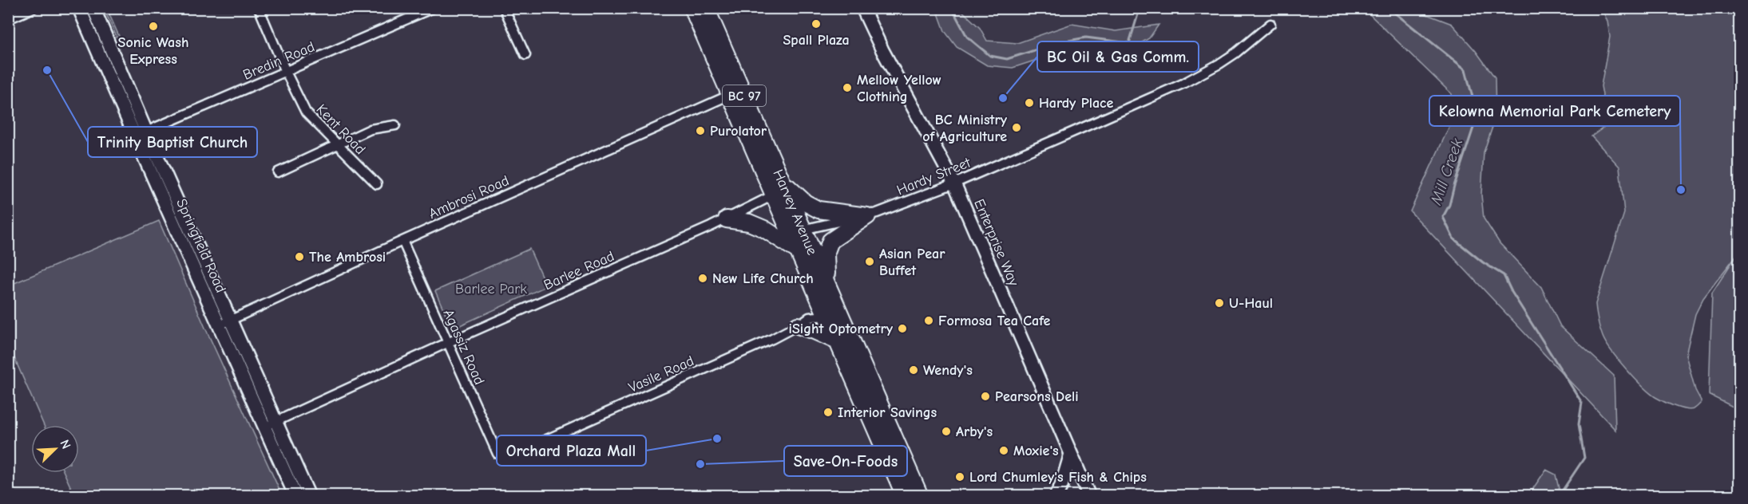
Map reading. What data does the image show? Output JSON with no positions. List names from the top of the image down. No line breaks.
{"streets":{"highway":["BC 97","Harvey Avenue"],"main road":["Enterprise Way","Springfield Road"],"street":["Bredin Road","Kent Road","Hardy Street","Ambrosi Road","Barlee Road","Agassiz Road","Vasile Road"]},"crossings":[["Bredin Road","Kent Road"],["Bredin Road","Springfield Road"],["Hardy Street","Harvey Avenue"],["Hardy Street","Enterprise Way"],["Ambrosi Road","Harvey Avenue"],["Ambrosi Road","Springfield Road"],["Ambrosi Road","Agassiz Road"],["Harvey Avenue","Barlee Road"],["Harvey Avenue","Vasile Road"],["Springfield Road","Barlee Road"],["Barlee Road","Agassiz Road"],["Agassiz Road","Vasile Road"]],"water":["Mill Creek"],"parks":["Barlee Park"],"places":["Spall Plaza","Sonic Wash Express","Trinity Baptist Church","Mellow Yellow Clothing","BC Oil & Gas Comm.","Hardy Place","BC Ministry of Agriculture","Purolator","Kelowna Memorial Park Cemetery","The Ambrosi","Asian Pear Buffet","New Life Church","U-Haul","Formosa Tea Cafe","iSight Optometry","Wendy's","Pearsons Deli","Interior Savings","Arby's","Orchard Plaza Mall","Moxie's","Save-On-Foods","Lord Chumley's Fish & Chips"],"north":"top right"}
